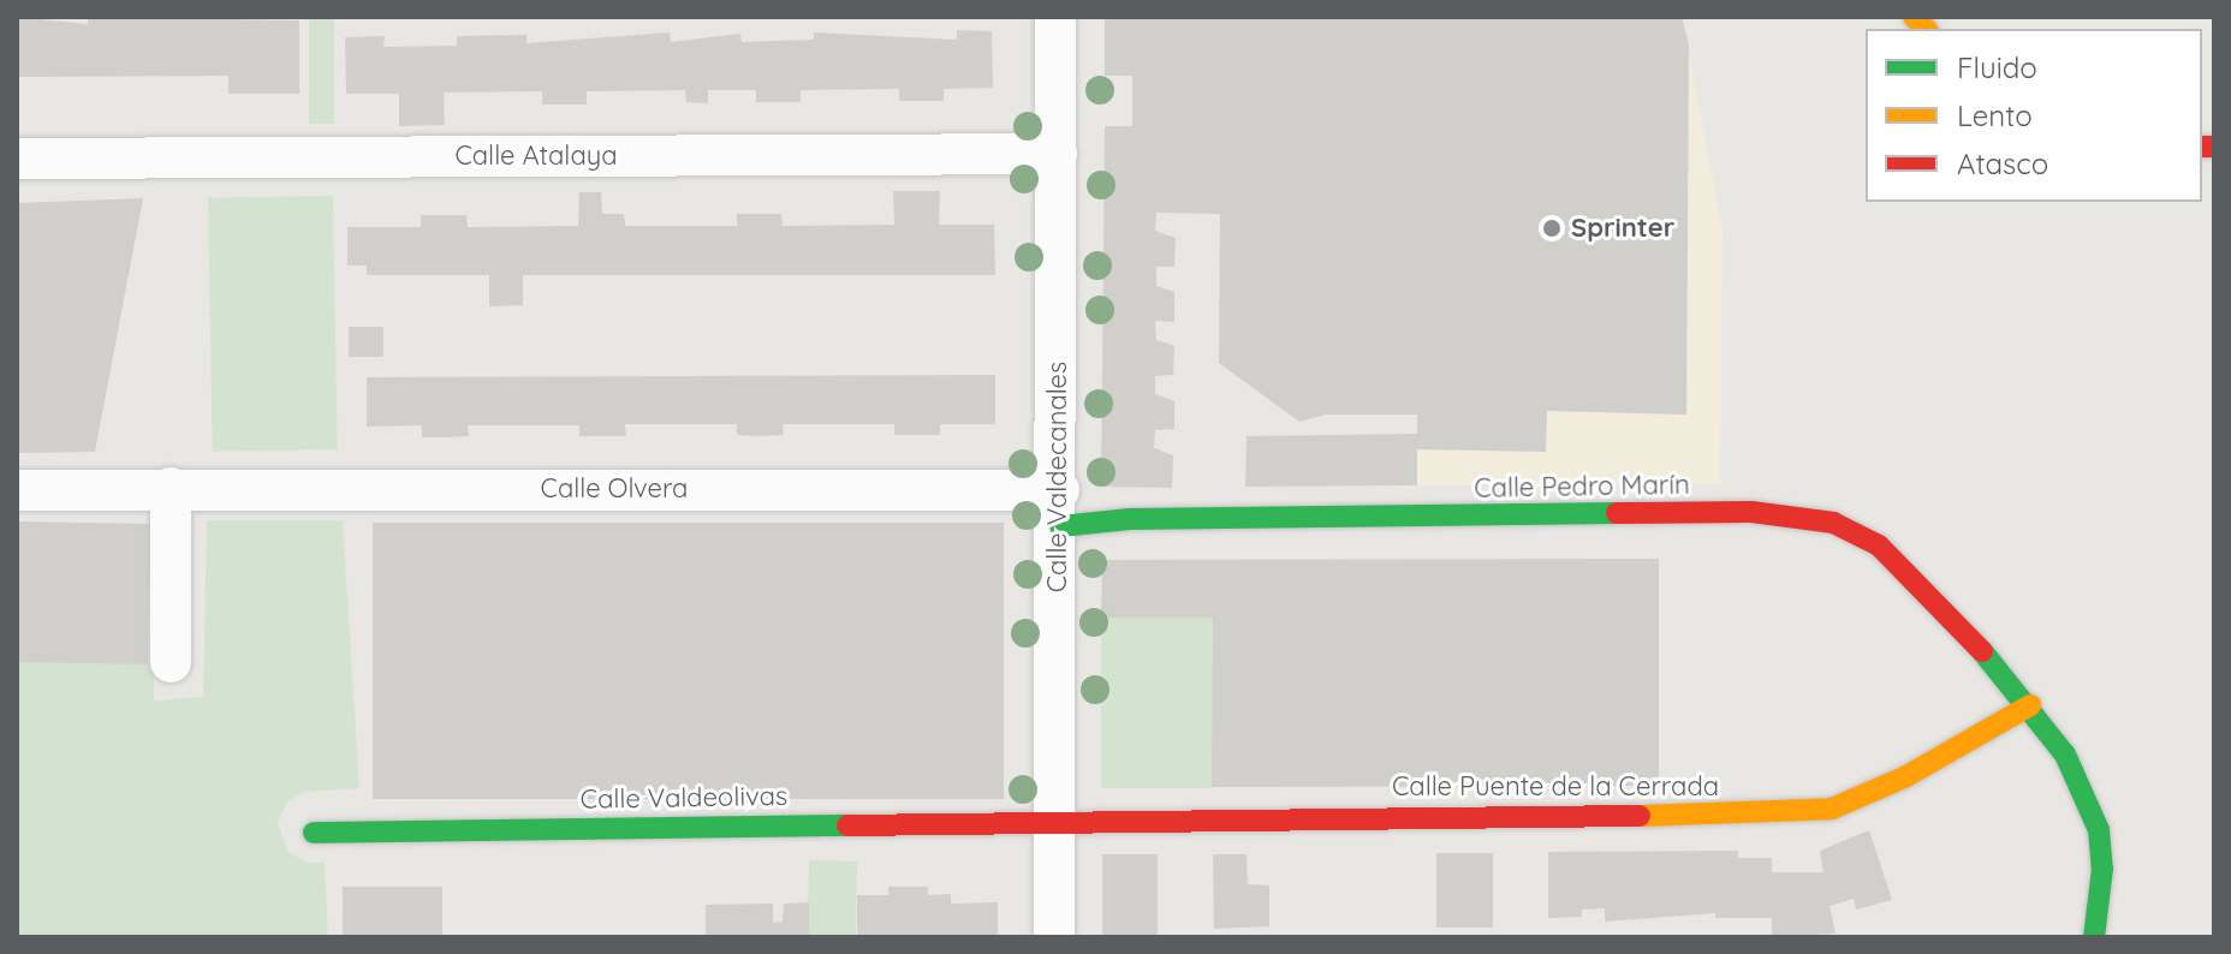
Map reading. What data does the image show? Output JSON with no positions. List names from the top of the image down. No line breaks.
{"streets":{"street":["Calle Atalaya","Calle Valdecanales","Calle Pedro Marín","Calle Olvera","Calle Puente de la Cerrada","Calle Valdeolivas"]},"crossings":[["Calle Atalaya","Calle Valdecanales"],["Calle Valdecanales","Calle Pedro Marín"],["Calle Valdecanales","Calle Olvera"],["Calle Valdecanales","Calle Puente de la Cerrada"],["Calle Valdecanales","Calle Valdeolivas"],["Calle Pedro Marín","Calle Olvera"],["Calle Pedro Marín","Calle Puente de la Cerrada"],["Calle Puente de la Cerrada","Calle Valdeolivas"]],"places":["Sprinter"],"legend":["Fluido","Lento","Atasco"]}
